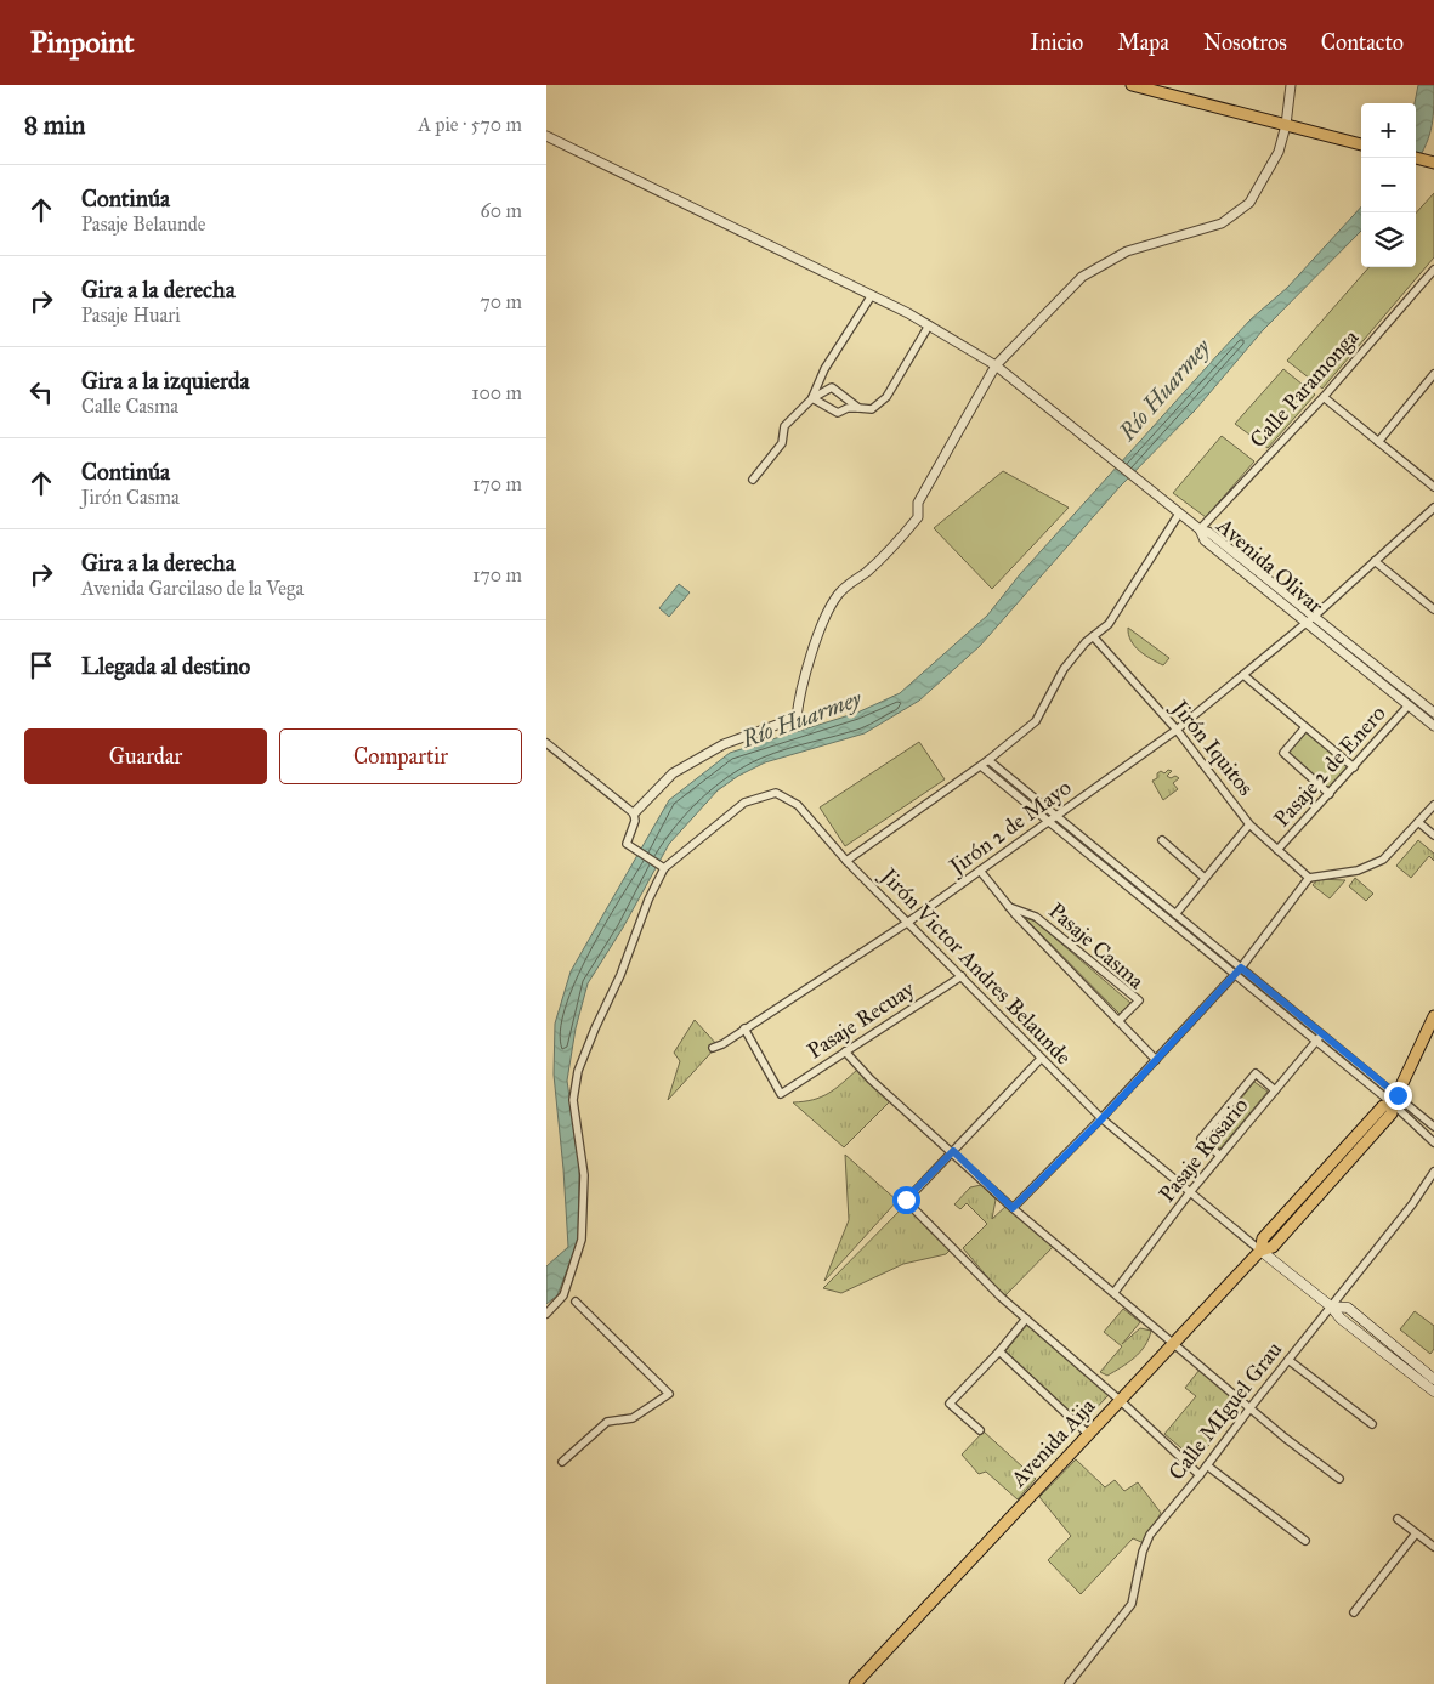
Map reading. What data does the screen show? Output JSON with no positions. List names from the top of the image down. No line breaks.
{"streets":{"main road":["Avenida Aija"],"street":["Calle Paramonga","Avenida Olivar","Jirón Iquitos","Pasaje 2 de Enero","Jirón 2 de Mayo","Pasaje Casma","Jirón Victor Andres Belaunde","Pasaje Recuay","Pasaje Rosario","Calle MIguel Grau"]},"crossings":[["Calle Paramonga","Avenida Olivar"],["Avenida Olivar","Pasaje 2 de Enero"],["Avenida Olivar","Jirón 2 de Mayo"],["Jirón Iquitos","Pasaje 2 de Enero"],["Jirón Iquitos","Jirón 2 de Mayo"],["Jirón 2 de Mayo","Pasaje Casma"],["Jirón 2 de Mayo","Jirón Victor Andres Belaunde"],["Jirón 2 de Mayo","Pasaje Recuay"],["Jirón Victor Andres Belaunde","Pasaje Recuay"],["Jirón Victor Andres Belaunde","Pasaje Rosario"],["Jirón Victor Andres Belaunde","Avenida Aija"]],"water":["Río Huarmey"],"page":{"header":"Pinpoint","nav":["Inicio","Mapa","Nosotros","Contacto"],"heading":["8 min","A pie · 570 m"],"map_buttons":["+","−"],"list":[["Continúa","Pasaje Belaunde","60 m"],["Gira a la derecha","Pasaje Huari","70 m"],["Gira a la izquierda","Calle Casma","100 m"],["Continúa","Jirón Casma","170 m"],["Gira a la derecha","Avenida Garcilaso de la Vega","170 m"],"Llegada al destino"],"buttons":["Guardar","Compartir"]}}
